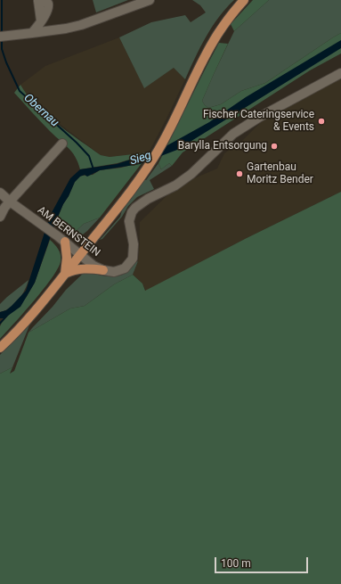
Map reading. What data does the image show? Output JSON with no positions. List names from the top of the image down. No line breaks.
{"streets":{"street":["AM BERNSTEIN"]},"water":["Obernau","Sieg"],"places":["Fischer Cateringservice & Events","Barylla Entsorgung","Gartenbau Moritz Bender"],"scale_bar":"100 m"}
